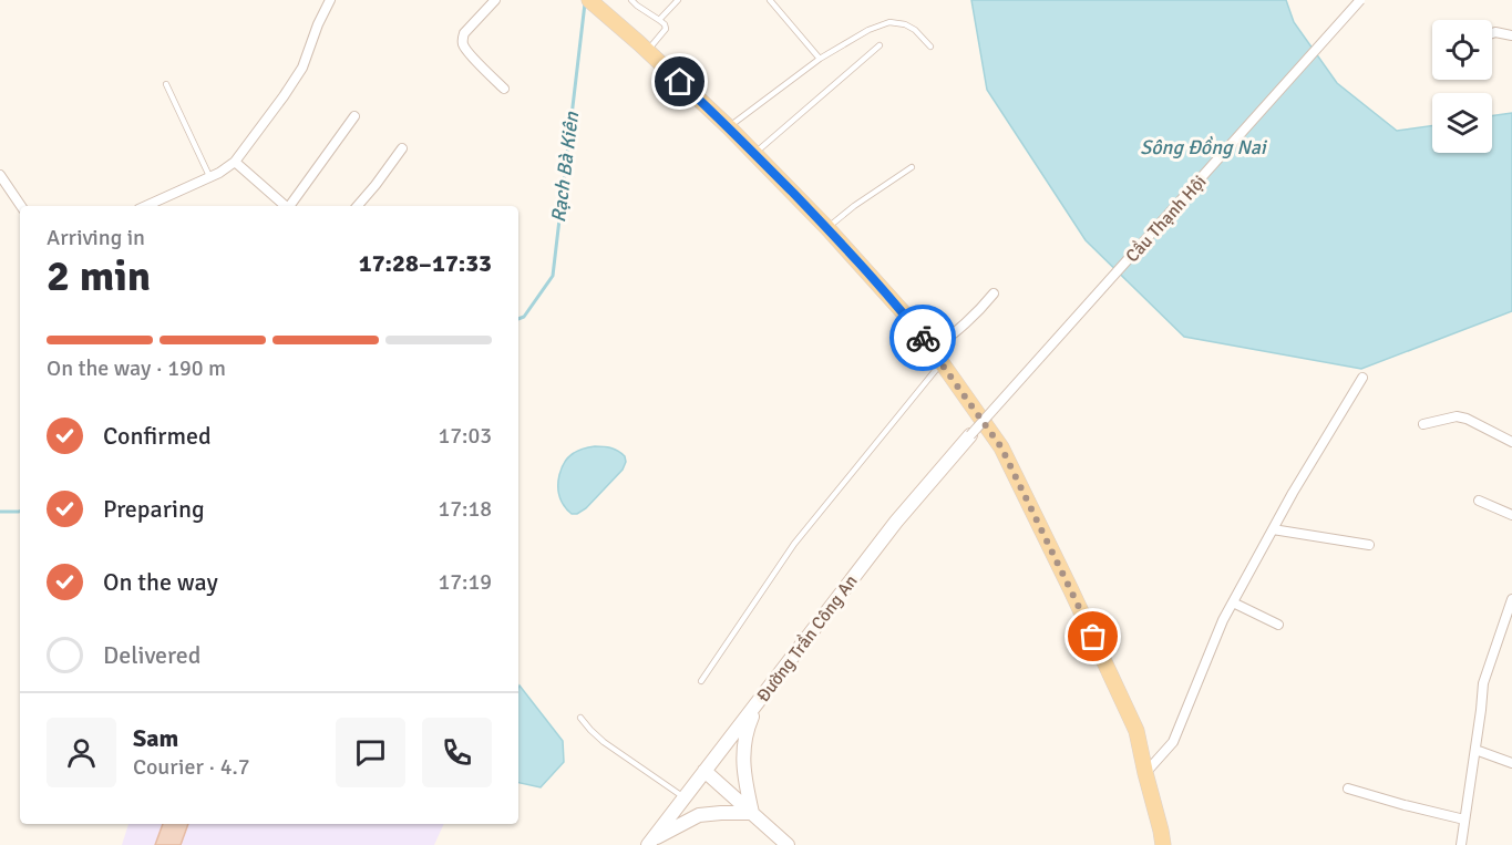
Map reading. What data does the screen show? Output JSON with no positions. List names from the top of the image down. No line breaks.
{"streets":{"street":["Cầu Thạnh Hội","Đường Trần Công An"]},"crossings":[["Cầu Thạnh Hội","Đường Trần Công An"]],"water":["Sông Đồng Nai","Rạch Bà Kiên"],"page":{"heading":["2 min","Arriving in","17:28–17:33"],"panel":["Sam","Courier · 4.7"],"bar":"On the way · 190 m","list":[["Confirmed","17:03"],["Preparing","17:18"],["On the way","17:19"],"Delivered"]}}
